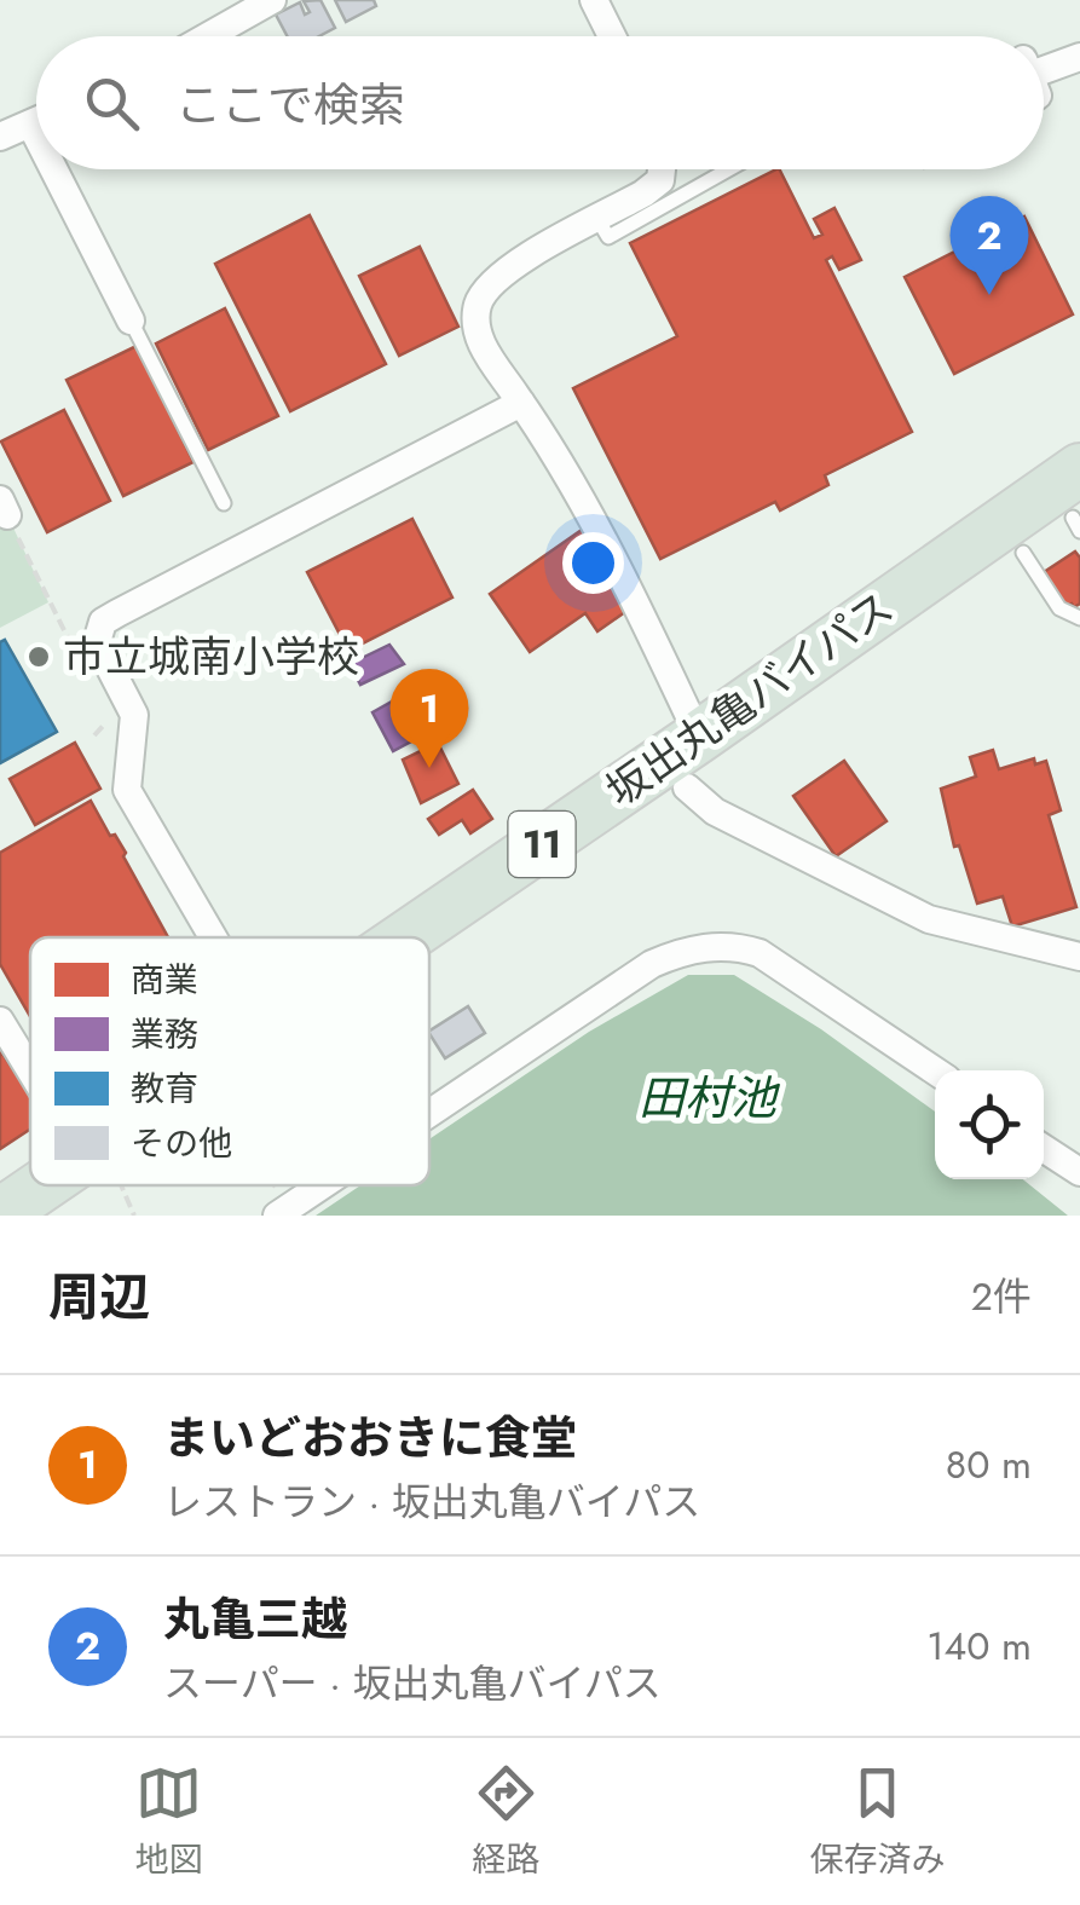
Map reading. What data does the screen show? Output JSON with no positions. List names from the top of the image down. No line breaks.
{"streets":{"highway":["坂出丸亀バイパス","11"]},"water":["田村池"],"places":["市立城南小学校"],"legend":["商業","業務","教育","その他"],"page":{"search":"ここで検索","pins":["2","1"],"heading":["周辺","2件"],"list":[{"mark":"1","name":"まいどおおきに食堂","note":"レストラン · 坂出丸亀バイパス","value":"80 m"},{"mark":"2","name":"丸亀三越","note":"スーパー · 坂出丸亀バイパス","value":"140 m"}],"nav":["地図","経路","保存済み"]}}
